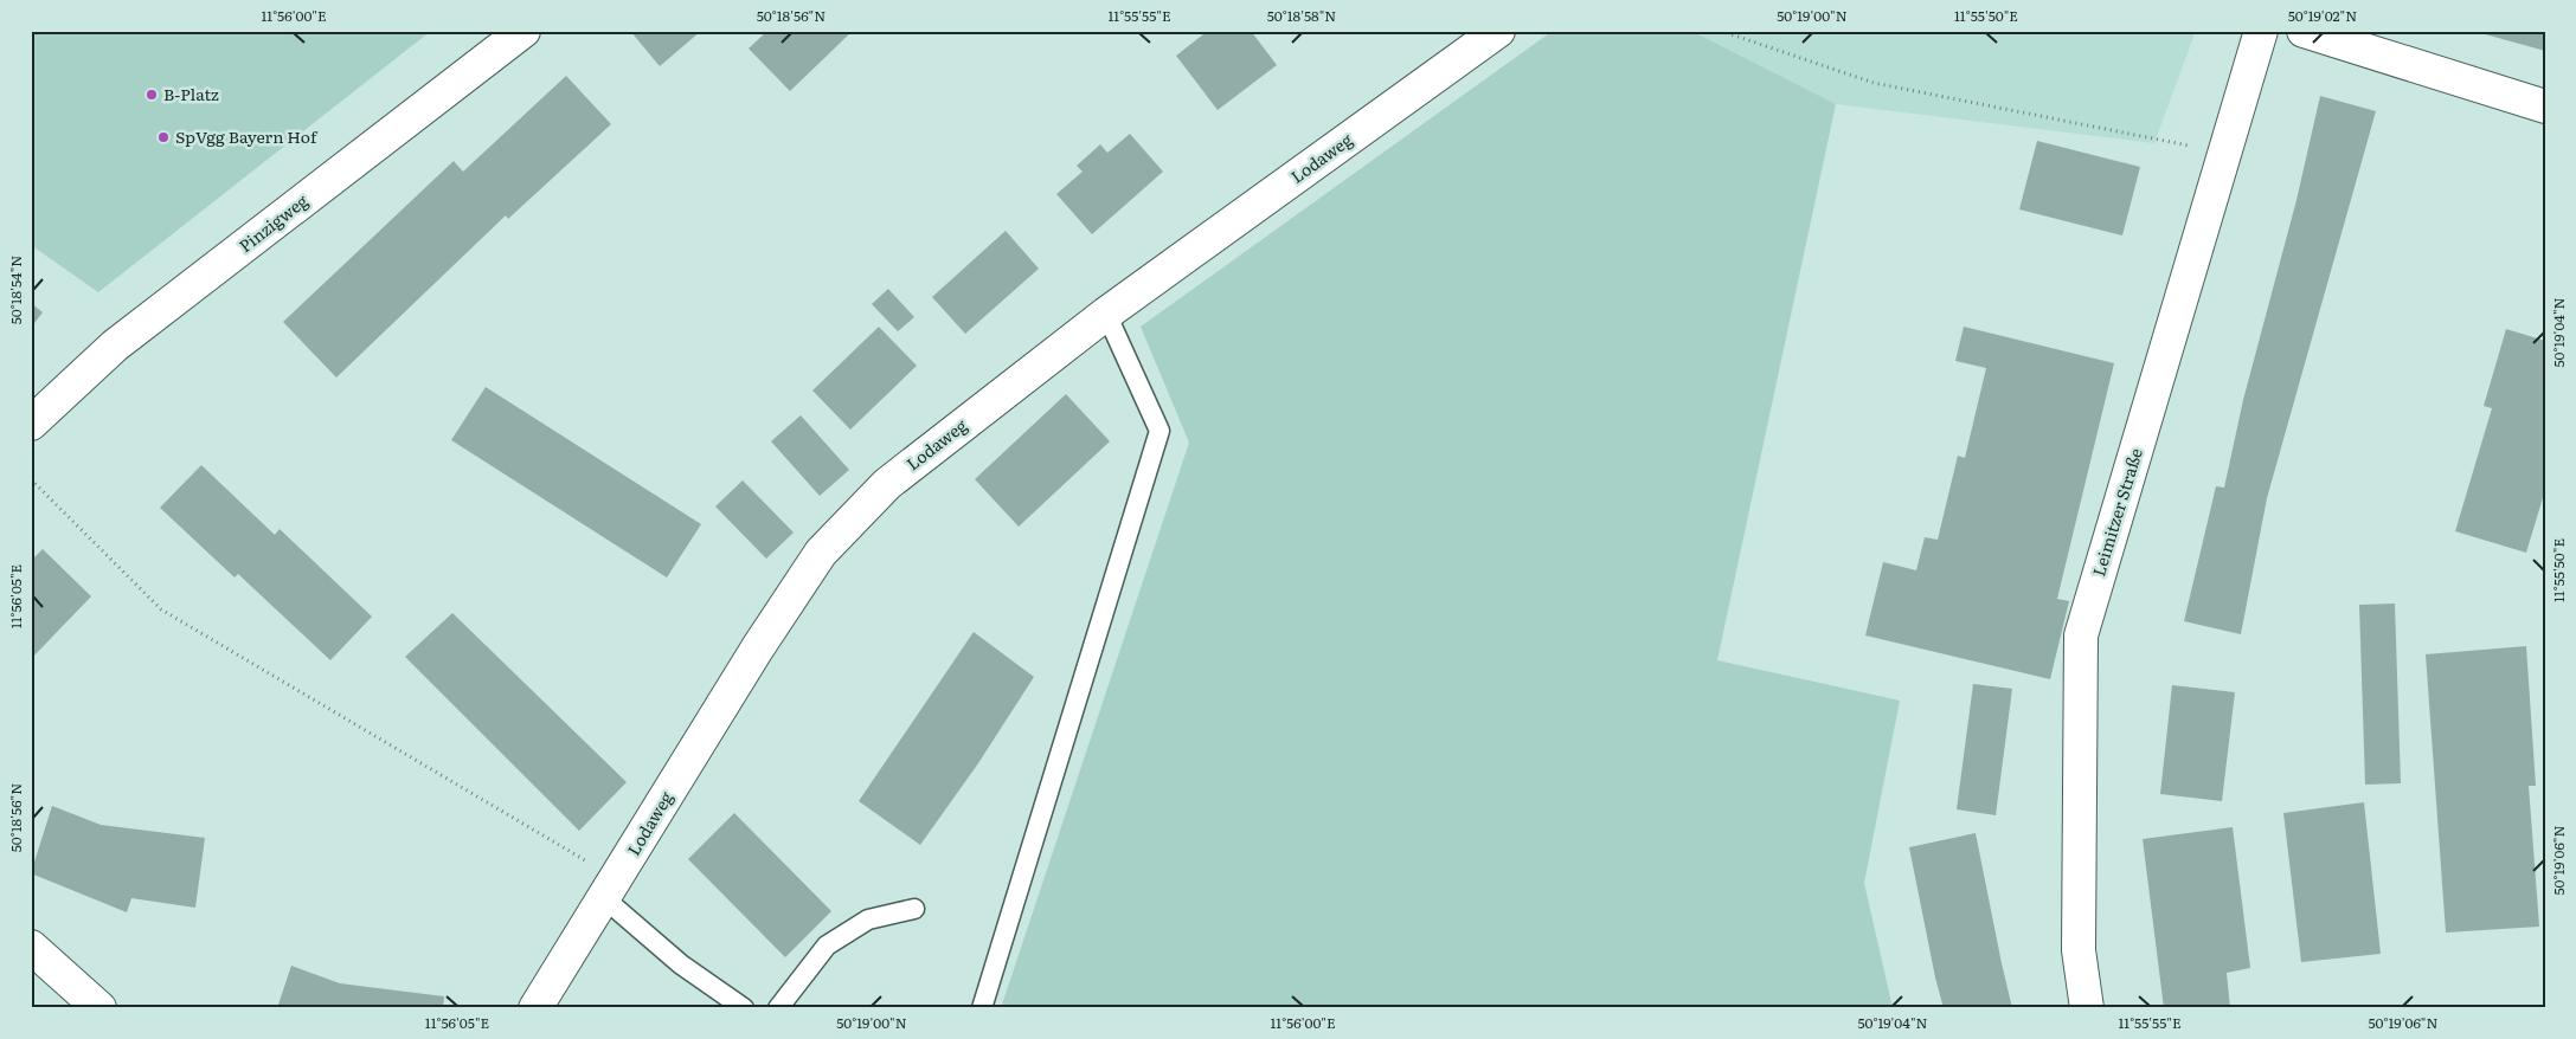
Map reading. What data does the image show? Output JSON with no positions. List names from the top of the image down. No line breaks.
{"streets":{"street":["Lodaweg","Pinzigweg","Leimitzer Straße"]},"places":["B-Platz","SpVgg Bayern Hof"],"coordinates":["11°56'00\"E","50°18'56\"N","11°55'55\"E","50°18'58\"N","50°19'00\"N","11°55'50\"E","50°19'02\"N","50°18'54\"N","50°19'04\"N","11°56'05\"E","50°19'06\"N"]}
